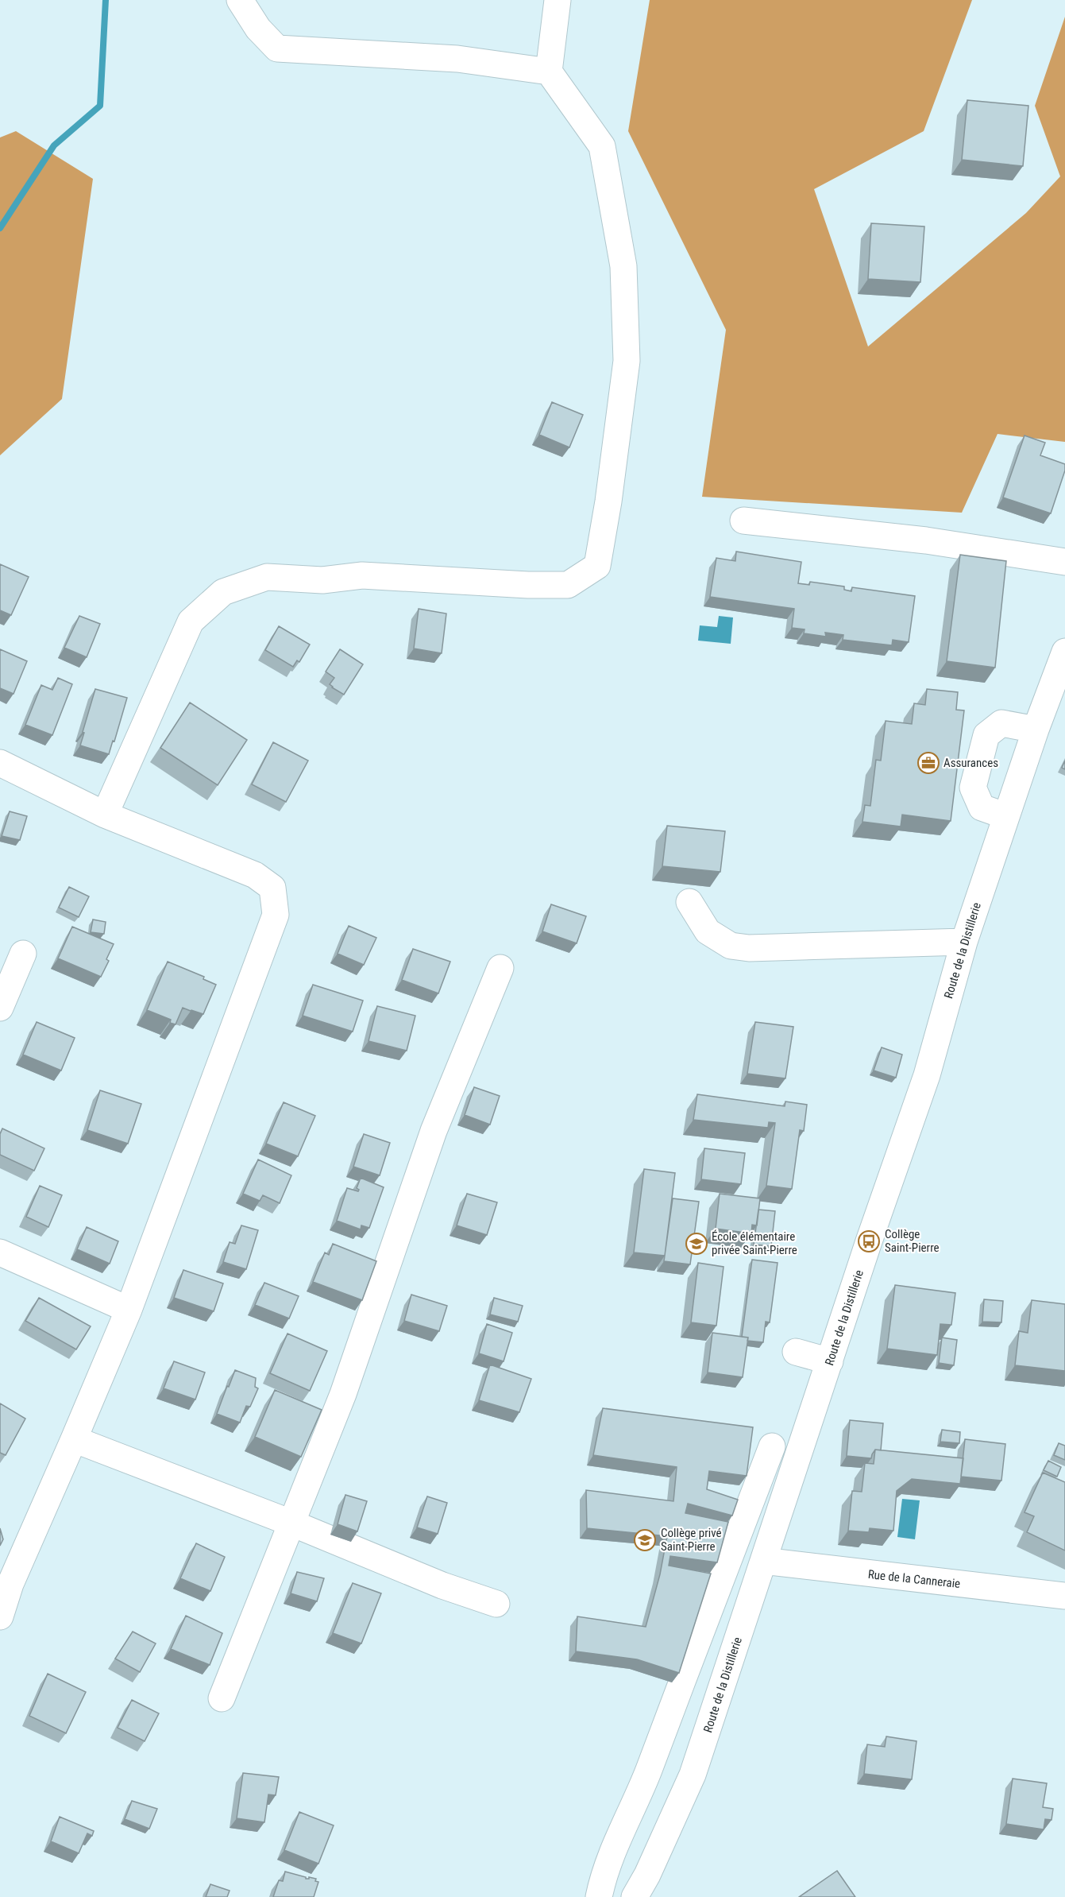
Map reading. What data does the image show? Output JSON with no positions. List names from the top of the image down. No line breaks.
{"streets":{"street":["Route de la Distillerie","Rue de la Canneraie"]},"crossings":[["Route de la Distillerie","Rue de la Canneraie"]],"places":{"office":["Assurances"],"bus stop":["Collège Saint-Pierre"],"school or university":["École élémentaire privée Saint-Pierre","Collège privé Saint-Pierre"]}}
